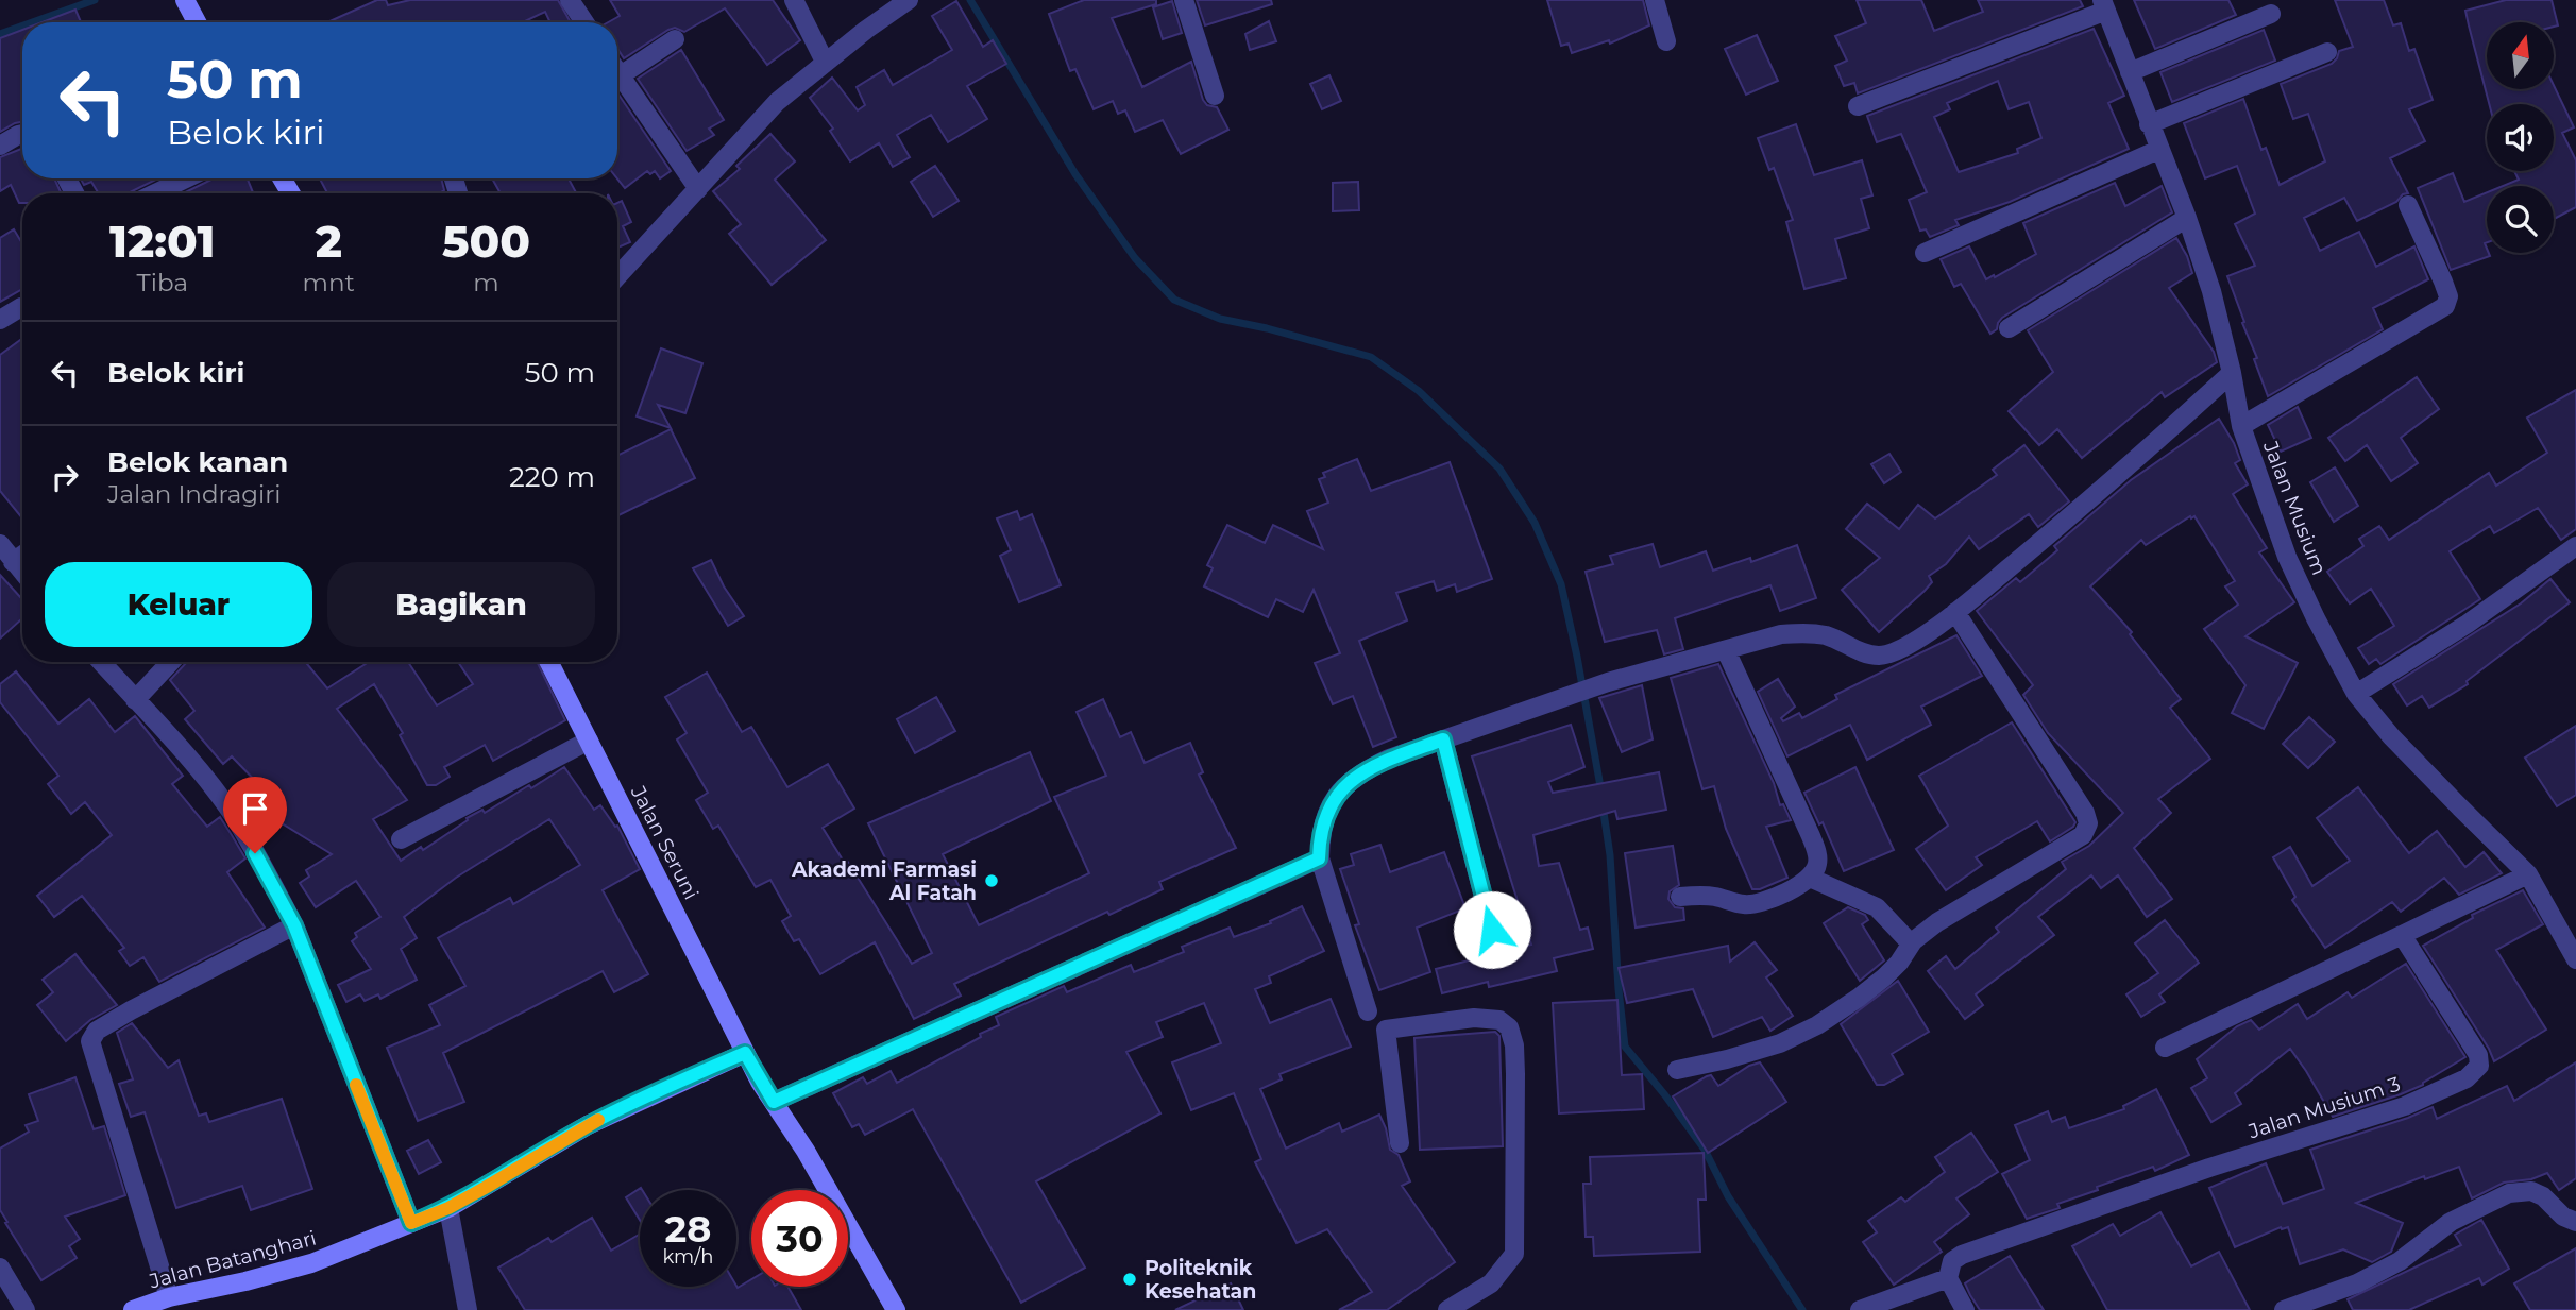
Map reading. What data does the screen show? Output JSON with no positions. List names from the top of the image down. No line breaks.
{"streets":{"street":["Jalan Musium","Jalan Seruni","Jalan Musium 3","Jalan Batanghari"]},"crossings":[["Jalan Seruni","Jalan Batanghari"]],"places":["Akademi Farmasi Al Fatah","Politeknik Kesehatan"],"north":"top","page":{"turn":["50 m","Belok kiri"],"eta":["12:01","Tiba","2","mnt","500","m"],"list":[{"name":"Belok kiri","value":"50 m"},{"name":"Belok kanan","note":"Jalan Indragiri","value":"220 m"}],"buttons":["Keluar","Bagikan"],"speed":"28 km/h","limit":"30"}}
